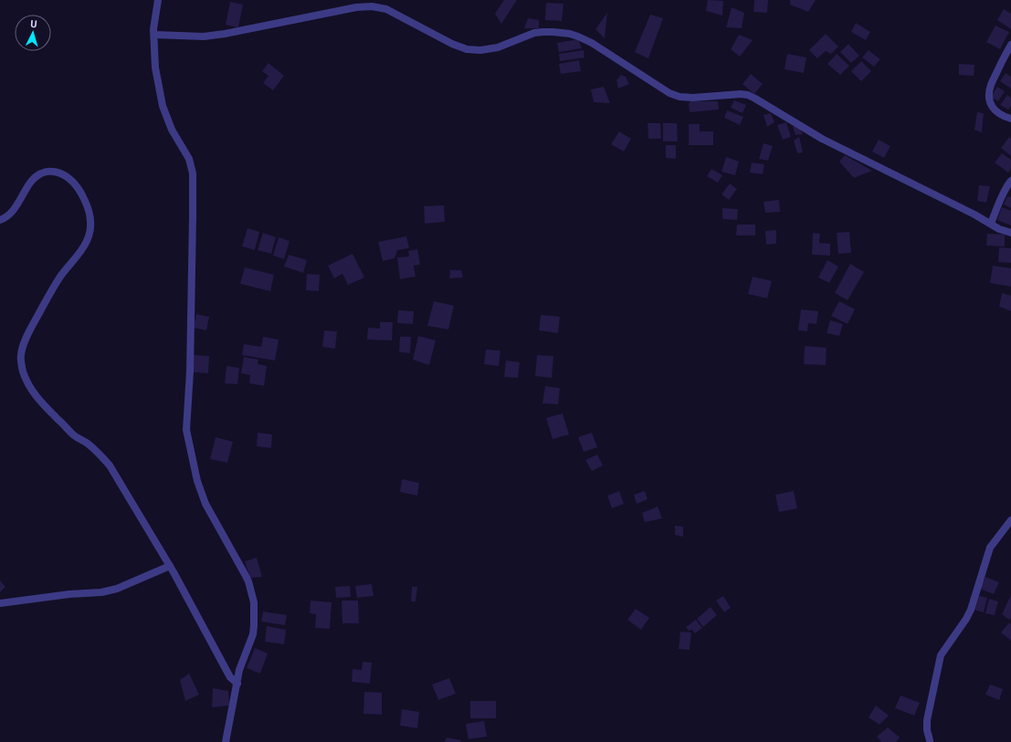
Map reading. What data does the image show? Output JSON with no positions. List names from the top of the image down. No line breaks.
{"north":"top"}
